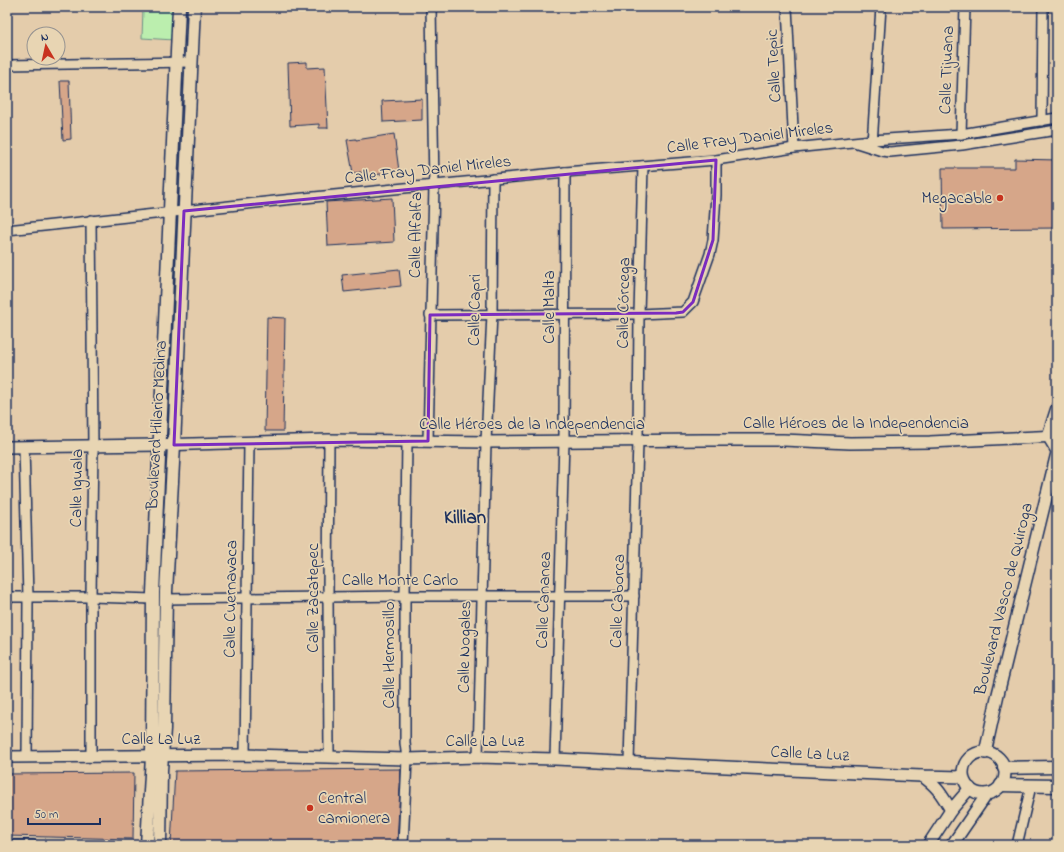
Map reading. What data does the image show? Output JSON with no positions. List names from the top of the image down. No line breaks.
{"streets":{"main road":["Boulevard Hilario Medina"],"street":["Calle Tepic","Calle Tijuana","Calle Fray Daniel Mireles","Calle Alfalfa","Calle Córcega","Calle Malta","Calle Capri","Calle Héroes de la Independencia","Calle Iguala","Calle Monte Carlo","Calle Zacatepec","Calle Cuernavaca","Boulevard Vasco de Quiroga","Calle Cananea","Calle Caborca","Calle Nogales","Calle Hermosillo","Calle La Luz"]},"crossings":[["Calle Tepic","Calle Fray Daniel Mireles"],["Calle Tijuana","Calle Fray Daniel Mireles"],["Calle Fray Daniel Mireles","Calle Alfalfa"],["Calle Fray Daniel Mireles","Calle Córcega"],["Calle Fray Daniel Mireles","Calle Malta"],["Calle Fray Daniel Mireles","Calle Capri"],["Calle Fray Daniel Mireles","Boulevard Hilario Medina"],["Calle Fray Daniel Mireles","Calle Iguala"],["Calle Alfalfa","Calle Héroes de la Independencia"],["Calle Córcega","Calle Héroes de la Independencia"],["Calle Córcega","Calle Caborca"],["Calle Malta","Calle Héroes de la Independencia"],["Calle Malta","Calle Cananea"],["Calle Capri","Calle Héroes de la Independencia"],["Calle Capri","Calle Nogales"],["Calle Héroes de la Independencia","Boulevard Hilario Medina"],["Calle Héroes de la Independencia","Calle Iguala"],["Calle Héroes de la Independencia","Calle Zacatepec"],["Calle Héroes de la Independencia","Calle Cuernavaca"],["Calle Héroes de la Independencia","Boulevard Vasco de Quiroga"],["Calle Héroes de la Independencia","Calle Cananea"],["Calle Héroes de la Independencia","Calle Caborca"],["Calle Héroes de la Independencia","Calle Nogales"],["Calle Héroes de la Independencia","Calle Hermosillo"],["Boulevard Hilario Medina","Calle Monte Carlo"],["Boulevard Hilario Medina","Calle La Luz"],["Calle Iguala","Calle La Luz"],["Calle Monte Carlo","Calle Zacatepec"],["Calle Monte Carlo","Calle Cuernavaca"],["Calle Monte Carlo","Calle Cananea"],["Calle Monte Carlo","Calle Caborca"],["Calle Monte Carlo","Calle Nogales"],["Calle Monte Carlo","Calle Hermosillo"],["Calle Zacatepec","Calle La Luz"],["Calle Cuernavaca","Calle La Luz"],["Boulevard Vasco de Quiroga","Calle La Luz"],["Calle Cananea","Calle La Luz"],["Calle Caborca","Calle La Luz"],["Calle Nogales","Calle La Luz"],["Calle Hermosillo","Calle La Luz"]],"districts":["Killian"],"places":["Megacable","Central camionera"],"scale_bar":"50 m","north":"top"}
